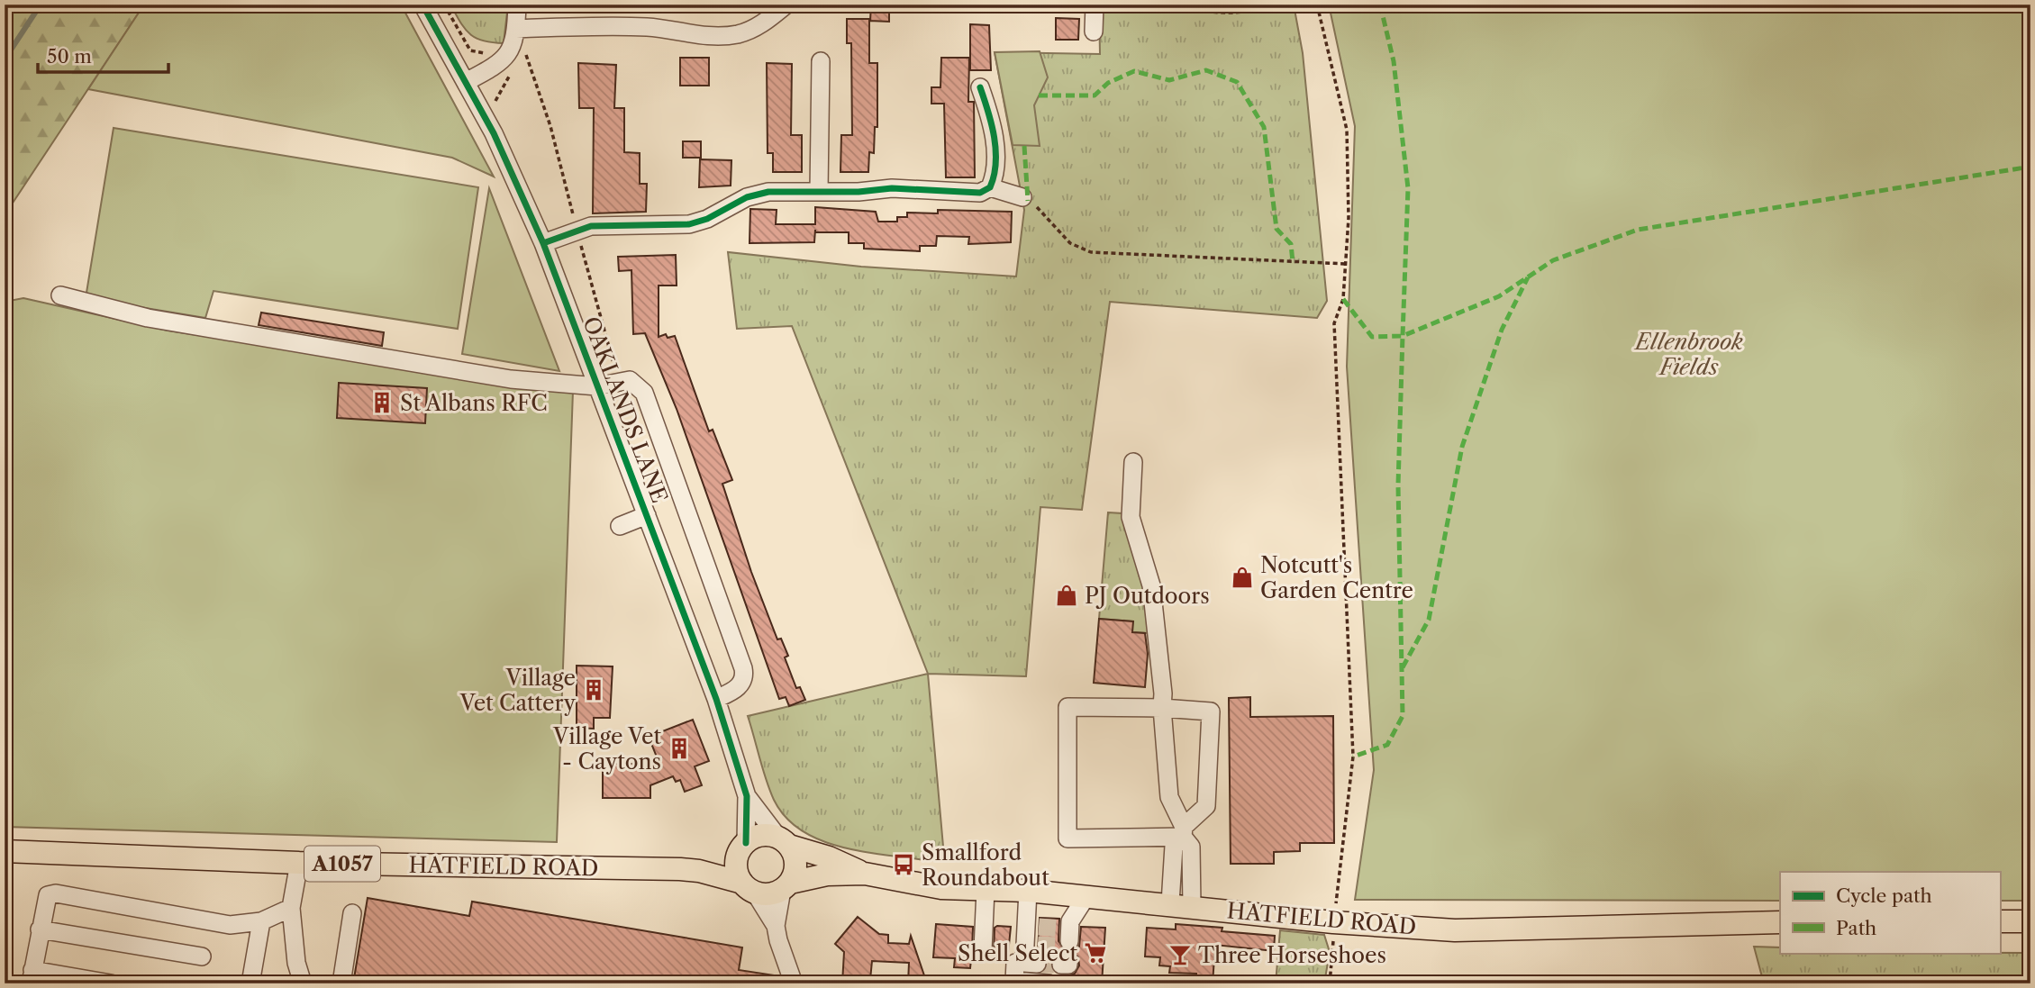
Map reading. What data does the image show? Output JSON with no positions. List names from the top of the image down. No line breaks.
{"streets":{"main road":["A1057","HATFIELD ROAD"],"street":["OAKLANDS LANE"]},"crossings":[["OAKLANDS LANE","HATFIELD ROAD"]],"parks":["Ellenbrook Fields"],"places":{"building":["St Albans RFC","Village Vet Cattery","Village Vet - Caytons"],"shop":["Notcutt's Garden Centre","PJ Outdoors"],"bus stop":["Smallford Roundabout"],"supermarket":["Shell Select"],"bar":["Three Horseshoes"]},"legend":["Cycle path","Path"],"scale_bar":"50 m"}
